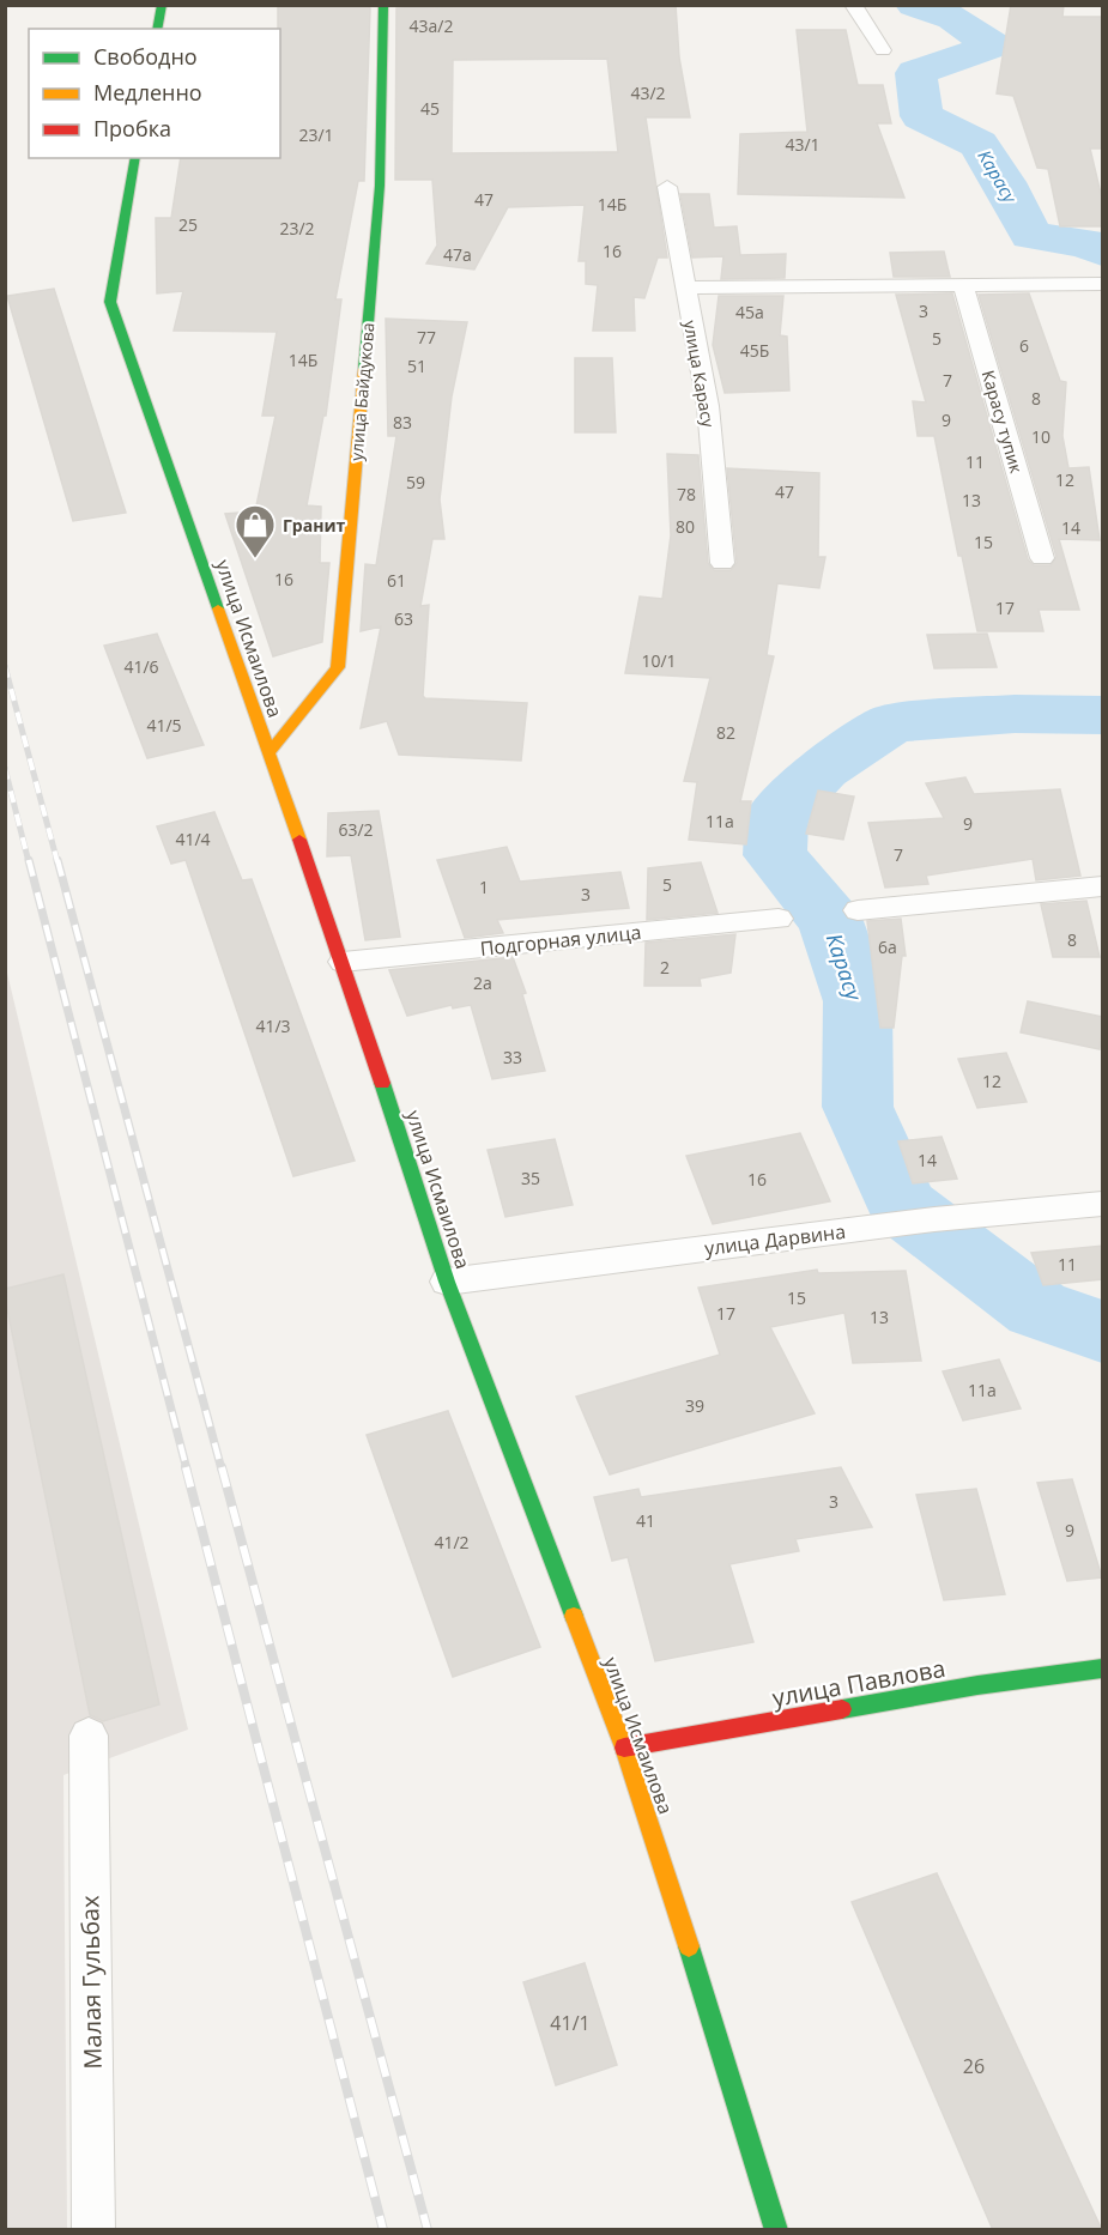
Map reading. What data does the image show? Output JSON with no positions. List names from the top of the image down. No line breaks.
{"streets":{"main road":["улица Байдукова","улица Исмаилова","улица Павлова"],"street":["улица Карасу","Карасу тупик","Подгорная улица","улица Дарвина","Малая Гульбах"]},"crossings":[["улица Байдукова","улица Исмаилова"],["улица Исмаилова","Подгорная улица"],["улица Исмаилова","улица Дарвина"],["улица Исмаилова","улица Павлова"]],"water":["Карасу"],"places":{"shop":["Гранит"]},"house_numbers":["43а/2","43/2","45","23/1","43/1","47","14Б","25","23/2","16","47а","3","45а","77","5","6","45Б","14Б","51","7","8","9","83","10","11","12","59","47","78","13","80","14","15","16","61","17","63","10/1","41/6","41/5","82","11а","9","63/2","41/4","7","5","1","3","8","6а","2","2а","41/3","33","12","14","35","16","11","15","17","13","11а","39","3","41","9","41/2","41/1","26"],"legend":["Свободно","Медленно","Пробка"]}
